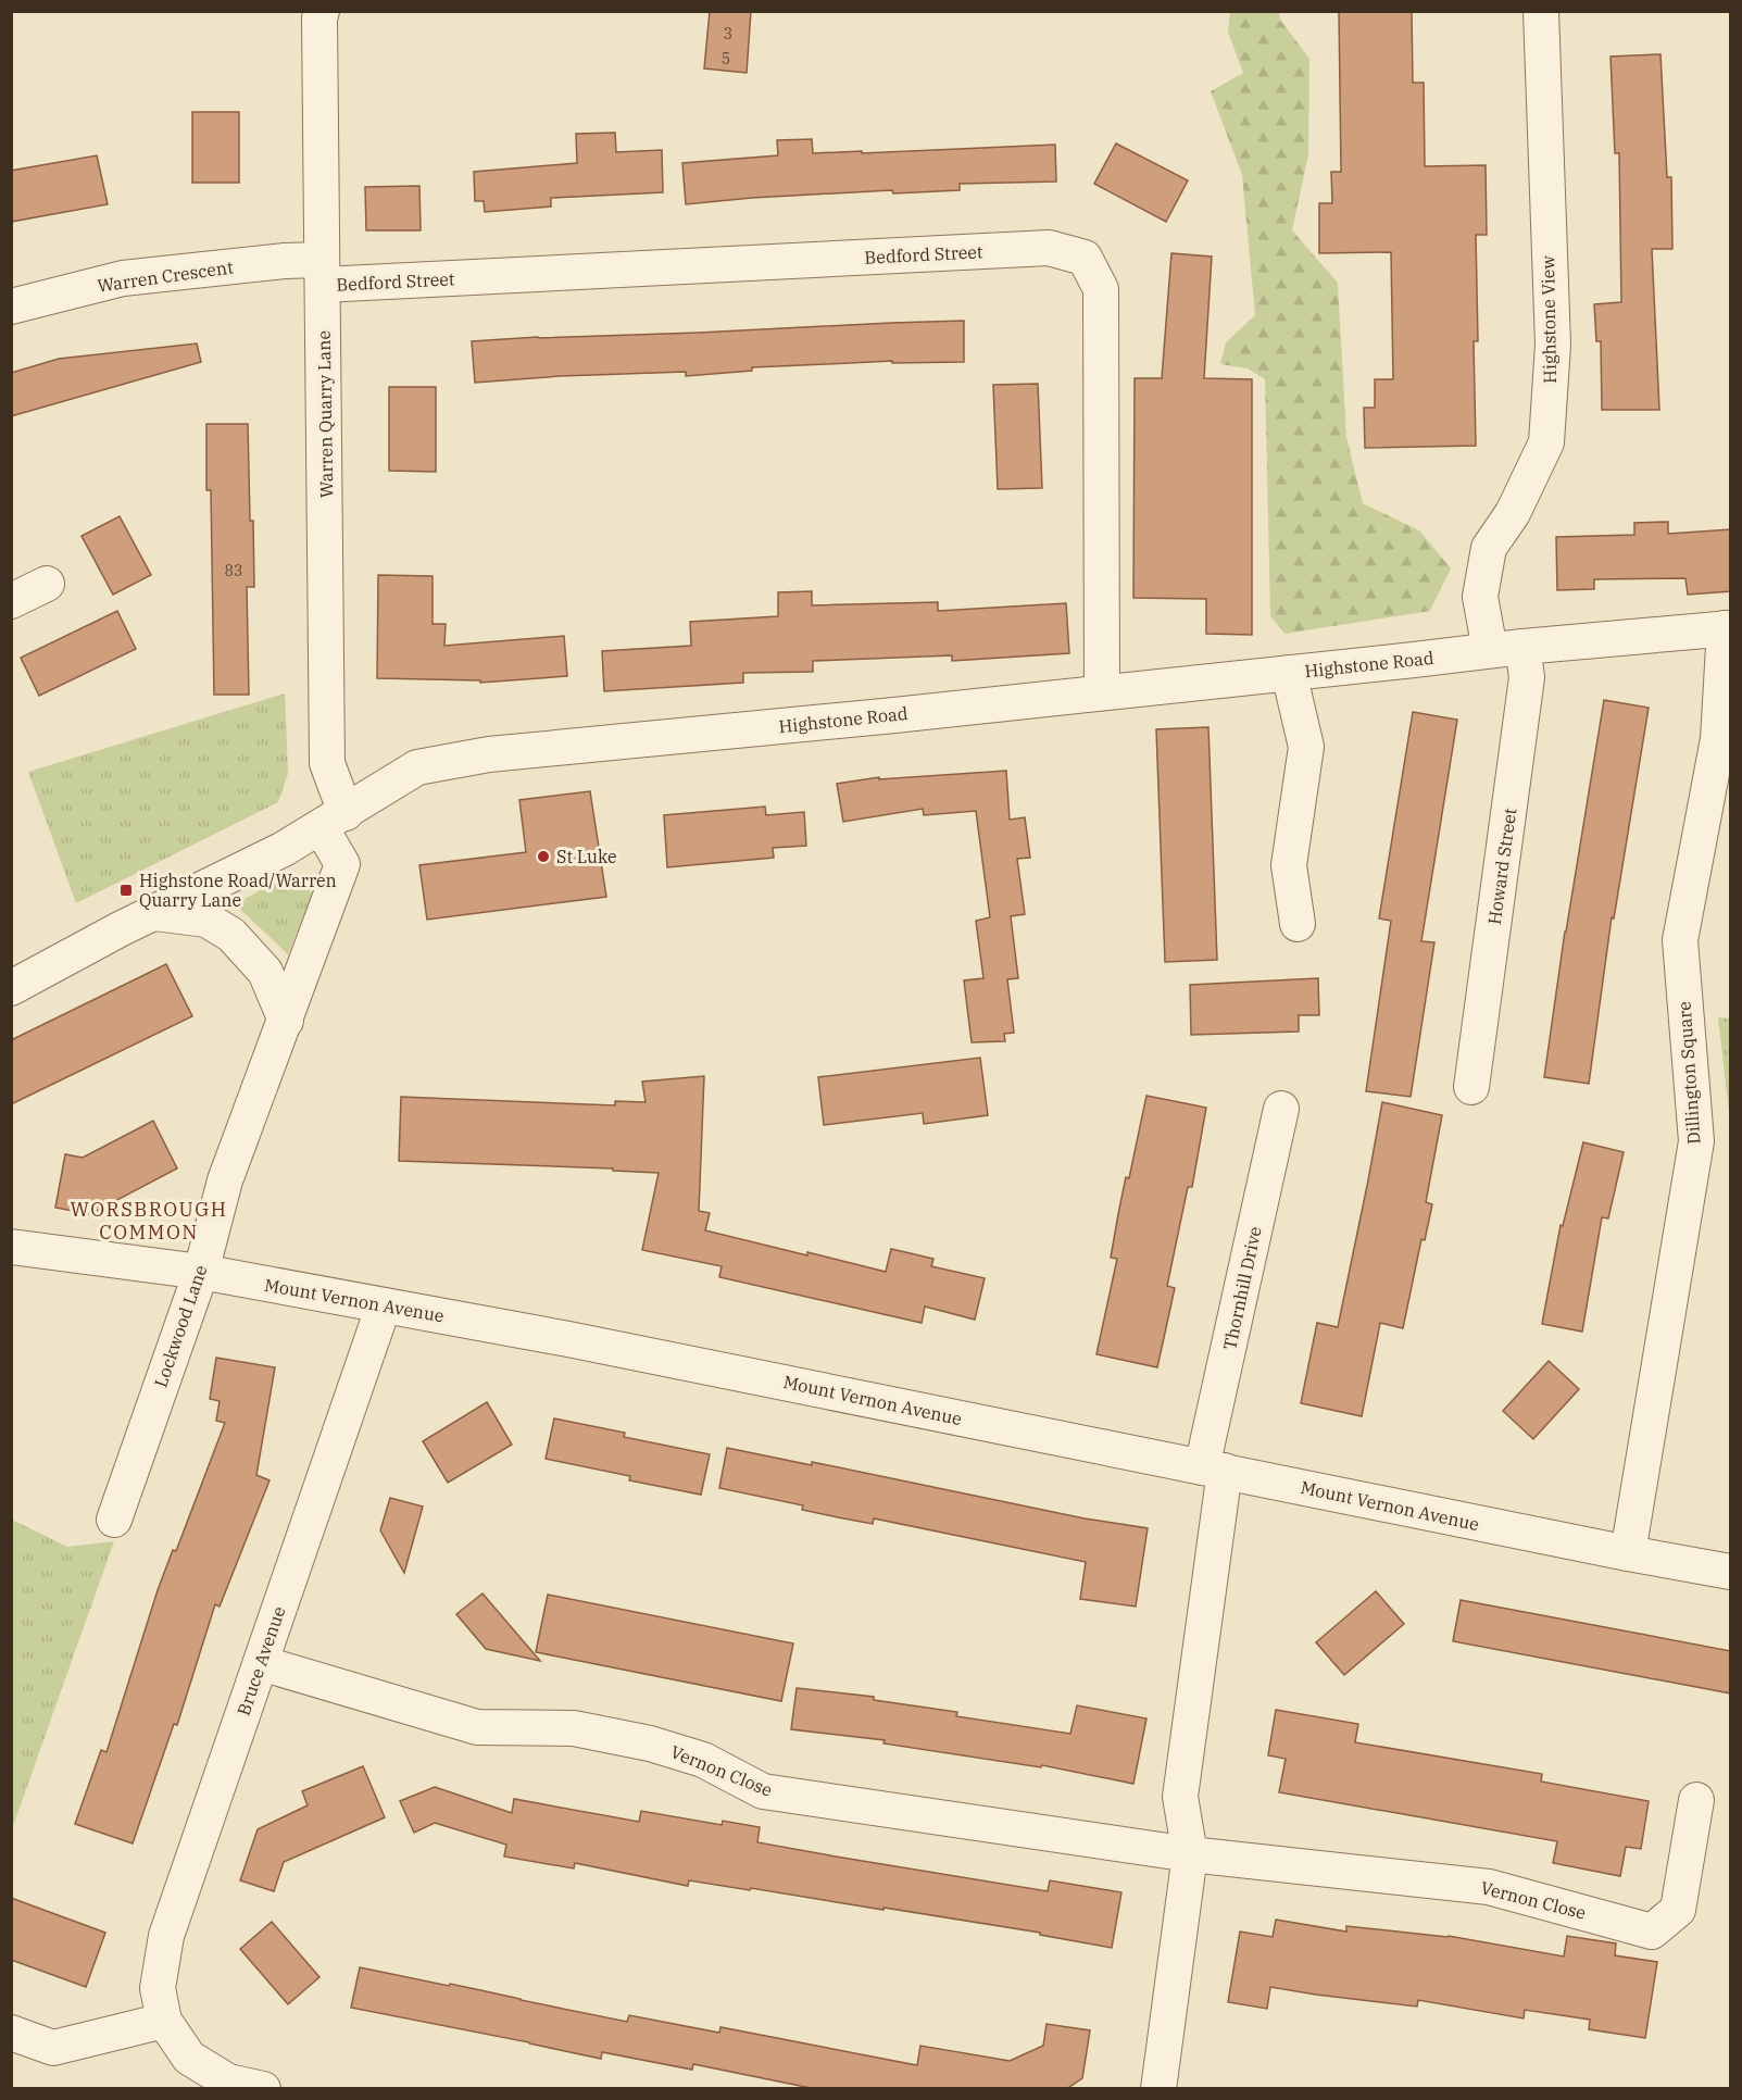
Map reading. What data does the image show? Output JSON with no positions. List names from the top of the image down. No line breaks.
{"streets":{"street":["Bedford Street","Warren Crescent","Highstone View","Warren Quarry Lane","Highstone Road","Howard Street","Dillington Square","Thornhill Drive","Mount Vernon Avenue","Lockwood Lane","Bruce Avenue","Vernon Close"]},"crossings":[["Bedford Street","Warren Crescent"],["Bedford Street","Warren Quarry Lane"],["Bedford Street","Highstone Road"],["Warren Crescent","Warren Quarry Lane"],["Highstone View","Highstone Road"],["Highstone View","Howard Street"],["Warren Quarry Lane","Highstone Road"],["Warren Quarry Lane","Lockwood Lane"],["Highstone Road","Howard Street"],["Highstone Road","Dillington Square"],["Highstone Road","Lockwood Lane"],["Dillington Square","Mount Vernon Avenue"],["Thornhill Drive","Mount Vernon Avenue"],["Mount Vernon Avenue","Lockwood Lane"],["Mount Vernon Avenue","Bruce Avenue"],["Bruce Avenue","Vernon Close"]],"districts":["WORSBROUGH COMMON"],"places":{"other":["St Luke"],"transit":["Highstone Road/Warren Quarry Lane"]},"house_numbers":["3","5","83"]}
